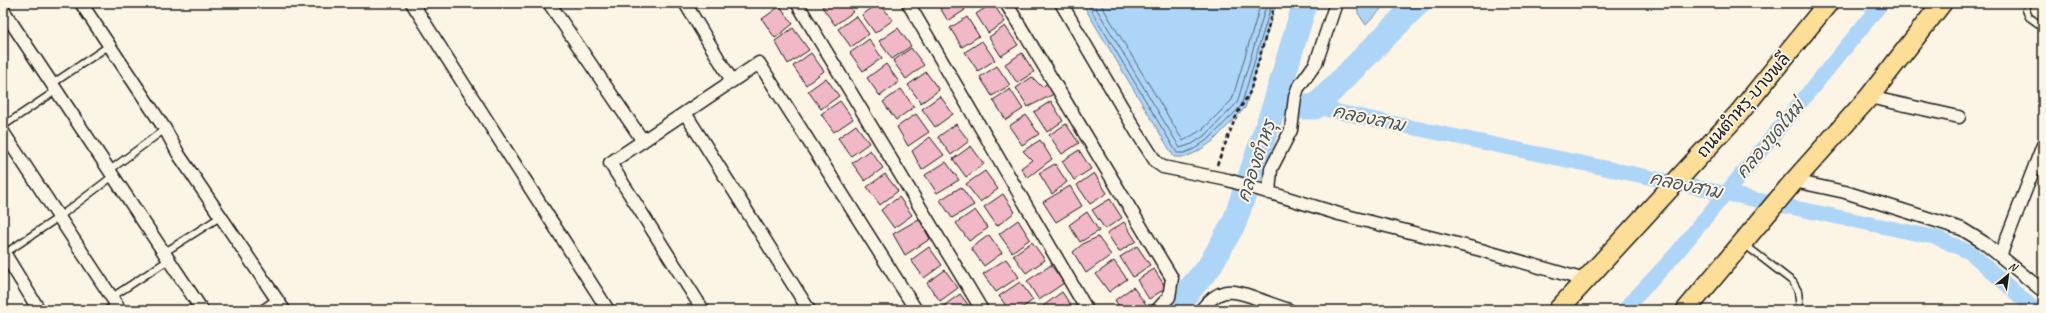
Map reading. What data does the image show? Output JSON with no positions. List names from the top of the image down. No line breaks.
{"streets":{"main road":["ถนนตำหรุ-บางพลี"]},"water":["คลองสาม","คลองขุดใหม่","คลองตำหรุ"],"north":"top right"}
